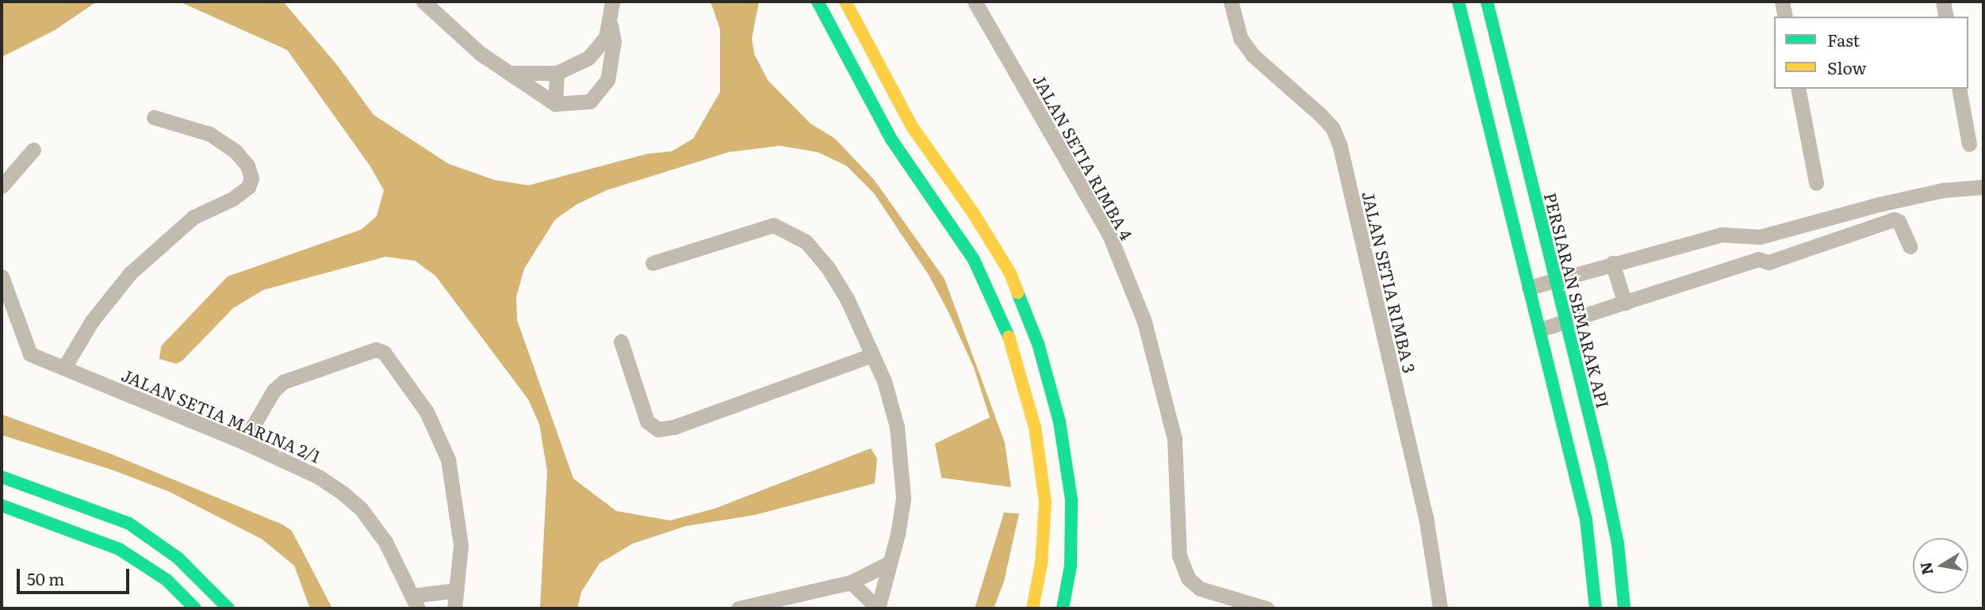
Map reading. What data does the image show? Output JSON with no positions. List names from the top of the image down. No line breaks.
{"streets":{"street":["JALAN SETIA RIMBA 4","JALAN SETIA RIMBA 3","PERSIARAN SEMARAK API","JALAN SETIA MARINA 2/1"]},"legend":["Fast","Slow"],"scale_bar":"50 m","north":"left"}
